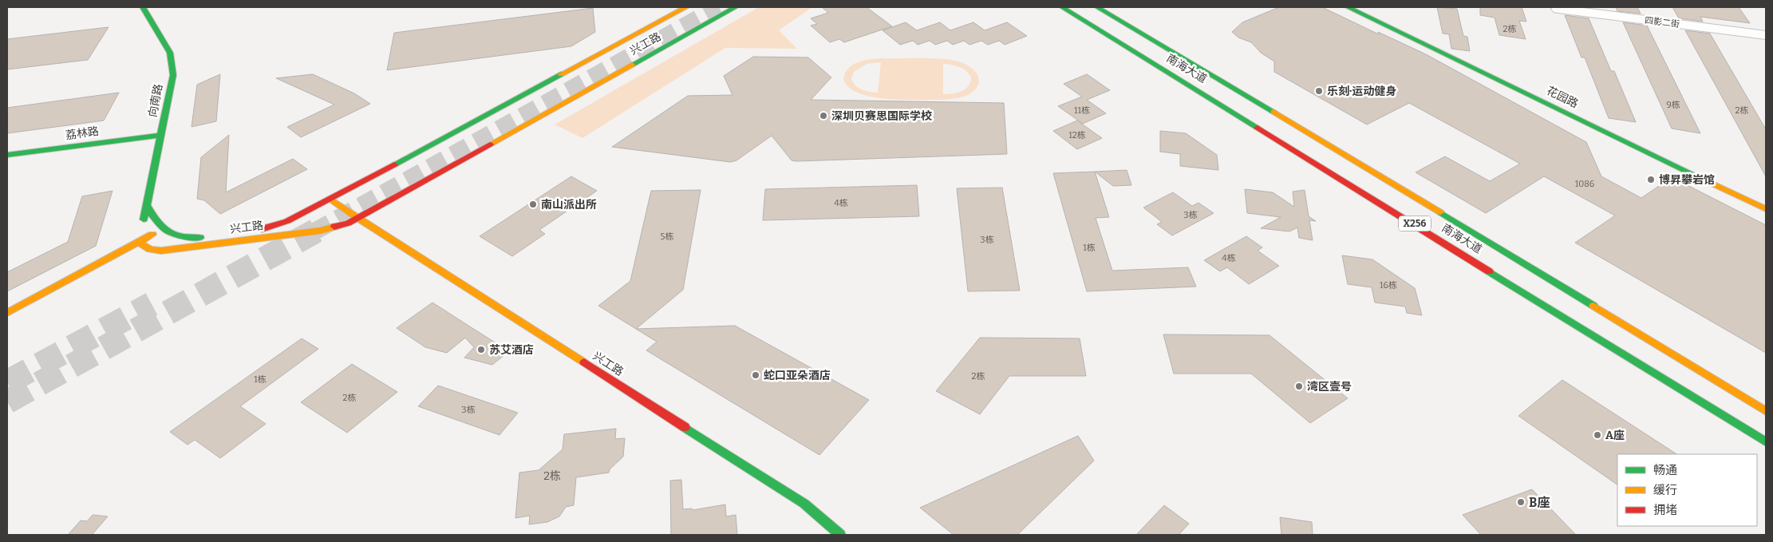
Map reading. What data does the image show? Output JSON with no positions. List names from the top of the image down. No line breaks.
{"streets":{"street":["四影二街","兴工路","南海大道","花园路","向南路","荔林路","X256"]},"crossings":[["兴工路","向南路"],["向南路","荔林路"]],"places":["乐刻·运动健身","深圳贝赛思国际学校","博昇攀岩馆","南山派出所","苏艾酒店","蛇口亚朵酒店","湾区壹号","A座","B座"],"house_numbers":["2栋","9栋","11栋","2栋","12栋","1086","4栋","3栋","5栋","3栋","1栋","4栋","16栋","2栋","1栋","2栋","3栋","2栋"],"legend":["畅通","缓行","拥堵"]}
